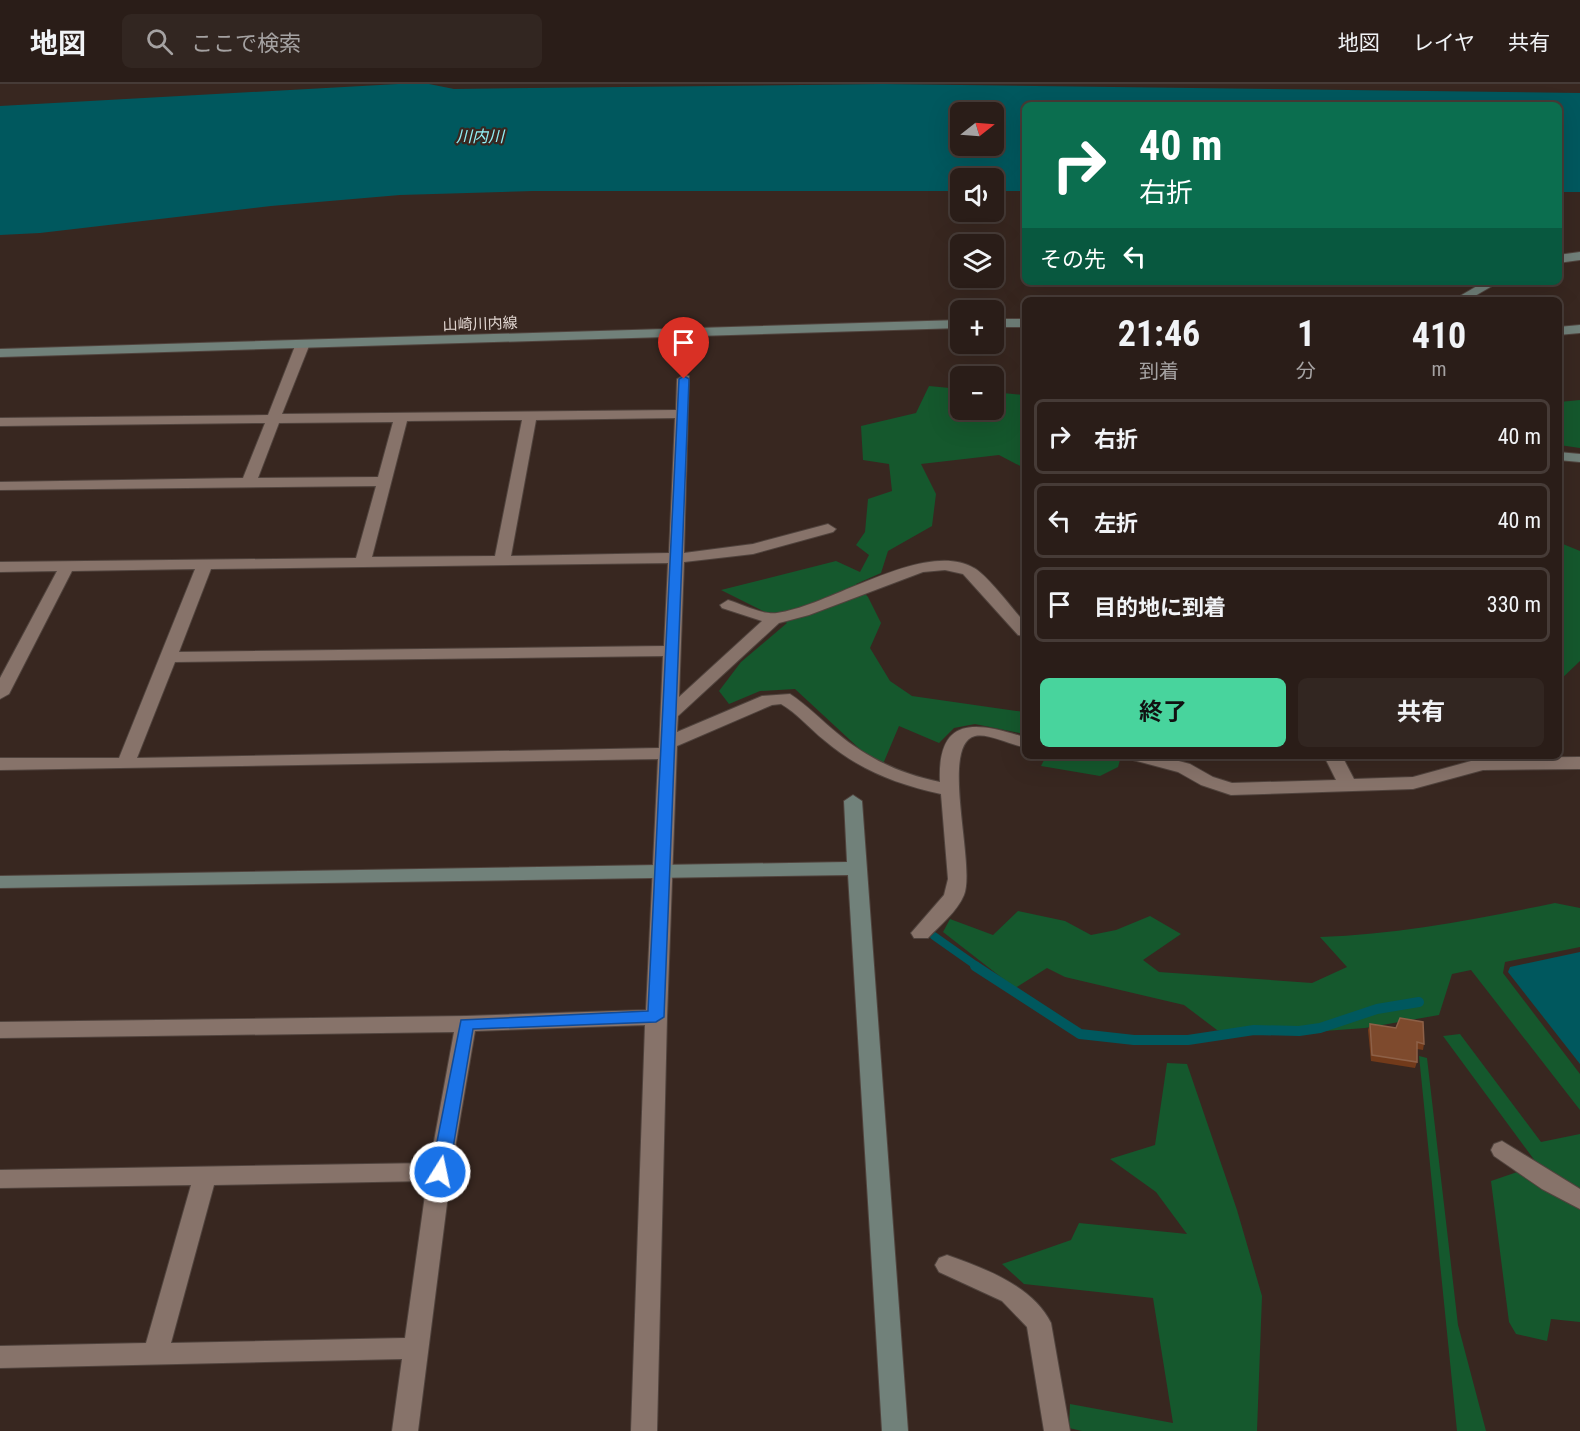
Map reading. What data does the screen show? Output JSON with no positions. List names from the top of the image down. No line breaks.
{"streets":{"main road":["山崎川内線"]},"water":["川内川"],"north":"right","page":{"header":"地図","search":"ここで検索","nav":["地図","レイヤ","共有"],"map_buttons":["+","−"],"turn":["40 m","右折"],"then":"その先","eta":["21:46","到着","1","分","410","m"],"list":[{"name":"右折","value":"40 m"},{"name":"左折","value":"40 m"},{"name":"目的地に到着","value":"330 m"}],"buttons":["終了","共有"]}}
